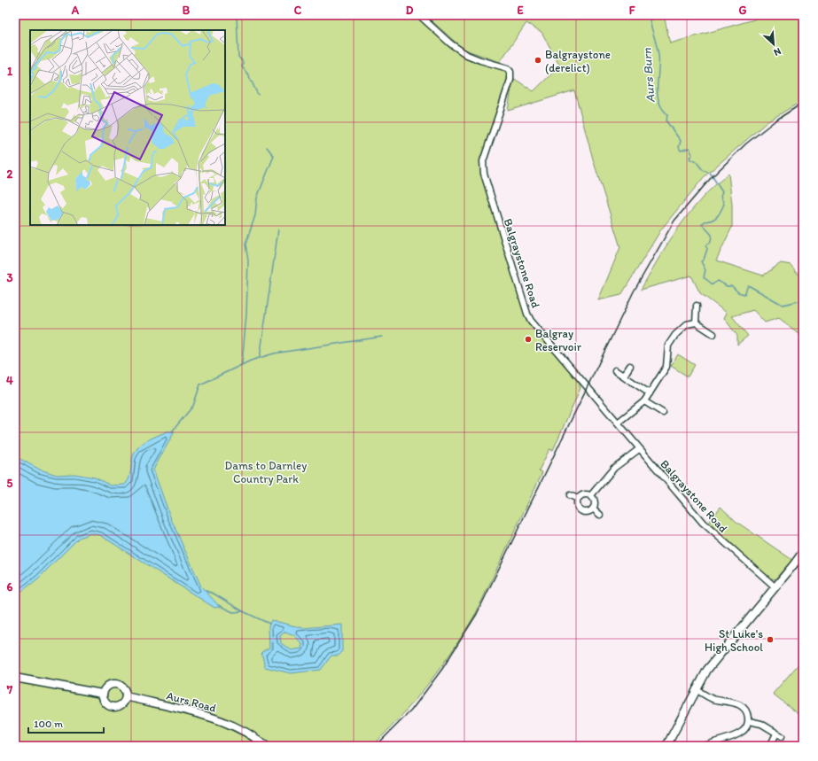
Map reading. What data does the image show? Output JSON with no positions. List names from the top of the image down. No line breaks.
{"streets":{"street":["Balgraystone Road","Aurs Road"]},"water":["Aurs Burn"],"parks":["Dams to Darnley Country Park"],"places":["Balgraystone (derelict)","Balgray Reservoir","St Luke's High School"],"scale_bar":"100 m","north":"bottom right","grid":{"columns":["A","B","C","D","E","F","G"],"rows":["1","2","3","4","5","6","7"]}}
